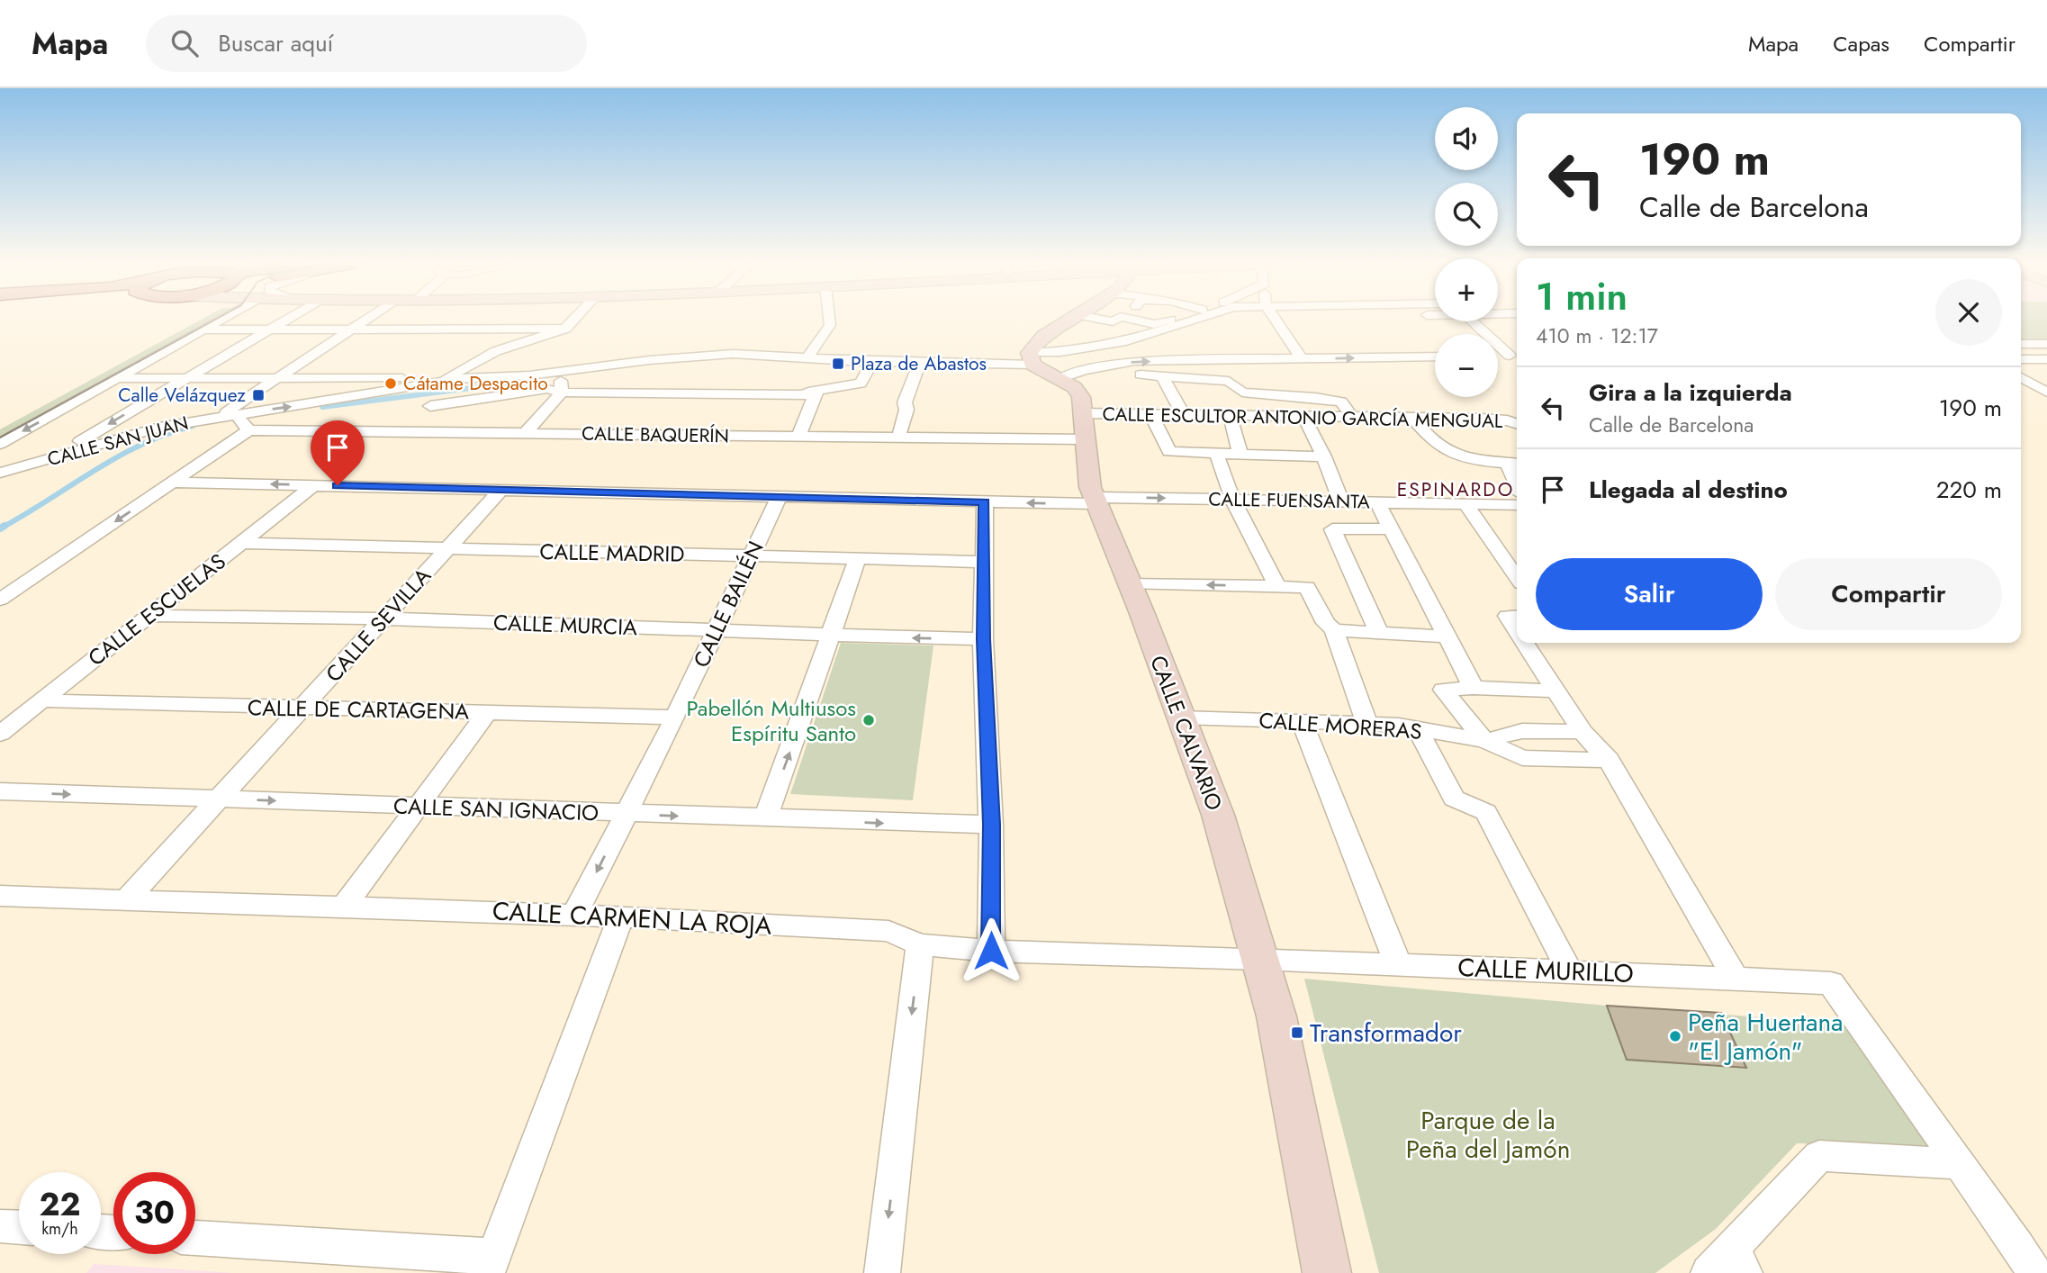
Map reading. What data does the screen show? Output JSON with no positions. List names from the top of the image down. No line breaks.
{"streets":{"main road":["CALLE CALVARIO"],"street":["CALLE ESCULTOR ANTONIO GARCÍA MENGUAL","CALLE BAQUERÍN","CALLE SAN JUAN","CALLE FUENSANTA","CALLE MADRID","CALLE BAILÉN","CALLE ESCUELAS","CALLE SEVILLA","CALLE MURCIA","CALLE DE CARTAGENA","CALLE MORERAS","CALLE SAN IGNACIO","CALLE CARMEN LA ROJA","CALLE MURILLO"]},"crossings":[["CALLE ESCULTOR ANTONIO GARCÍA MENGUAL","CALLE BAQUERÍN"],["CALLE ESCULTOR ANTONIO GARCÍA MENGUAL","CALLE CALVARIO"],["CALLE BAQUERÍN","CALLE CALVARIO"],["CALLE SAN JUAN","CALLE CALVARIO"],["CALLE FUENSANTA","CALLE BAILÉN"],["CALLE FUENSANTA","CALLE ESCUELAS"],["CALLE FUENSANTA","CALLE SEVILLA"],["CALLE FUENSANTA","CALLE CALVARIO"],["CALLE MADRID","CALLE BAILÉN"],["CALLE MADRID","CALLE ESCUELAS"],["CALLE MADRID","CALLE SEVILLA"],["CALLE BAILÉN","CALLE MURCIA"],["CALLE BAILÉN","CALLE DE CARTAGENA"],["CALLE BAILÉN","CALLE SAN IGNACIO"],["CALLE BAILÉN","CALLE CARMEN LA ROJA"],["CALLE ESCUELAS","CALLE MURCIA"],["CALLE ESCUELAS","CALLE DE CARTAGENA"],["CALLE SEVILLA","CALLE MURCIA"],["CALLE SEVILLA","CALLE DE CARTAGENA"],["CALLE SEVILLA","CALLE SAN IGNACIO"],["CALLE SEVILLA","CALLE CARMEN LA ROJA"],["CALLE MORERAS","CALLE CALVARIO"],["CALLE CALVARIO","CALLE CARMEN LA ROJA"],["CALLE CALVARIO","CALLE MURILLO"],["CALLE CARMEN LA ROJA","CALLE MURILLO"]],"one_way":["CALLE SAN IGNACIO"],"districts":["ESPINARDO"],"parks":["Parque de la Peña del Jamón"],"places":{"transit":["Plaza de Abastos","Calle Velázquez","Transformador"],"other":["Cátame Despacito","Pabellón Multiusos Espíritu Santo","Peña Huertana \"El Jamón\""]},"page":{"header":"Mapa","search":"Buscar aquí","nav":["Mapa","Capas","Compartir"],"map_buttons":["+","−"],"turn":["190 m","Calle de Barcelona"],"heading":["1 min","410 m · 12:17"],"list":[{"name":"Gira a la izquierda","note":"Calle de Barcelona","value":"190 m"},{"name":"Llegada al destino","value":"220 m"}],"buttons":["Salir","Compartir"],"speed":"22 km/h","limit":"30"}}
